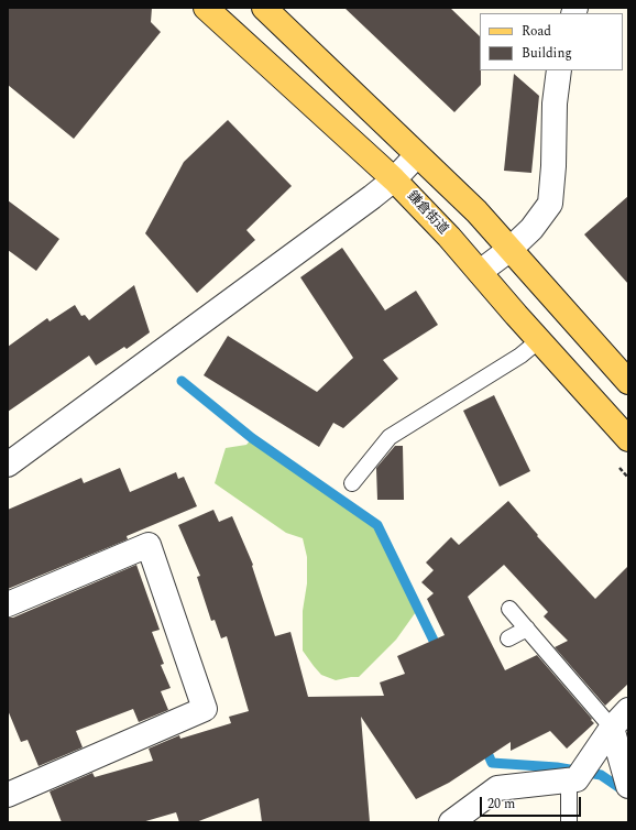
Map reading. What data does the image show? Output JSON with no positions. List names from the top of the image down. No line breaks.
{"streets":{"main road":["鎌倉街道"]},"legend":["Road","Building"],"scale_bar":"20 m"}
